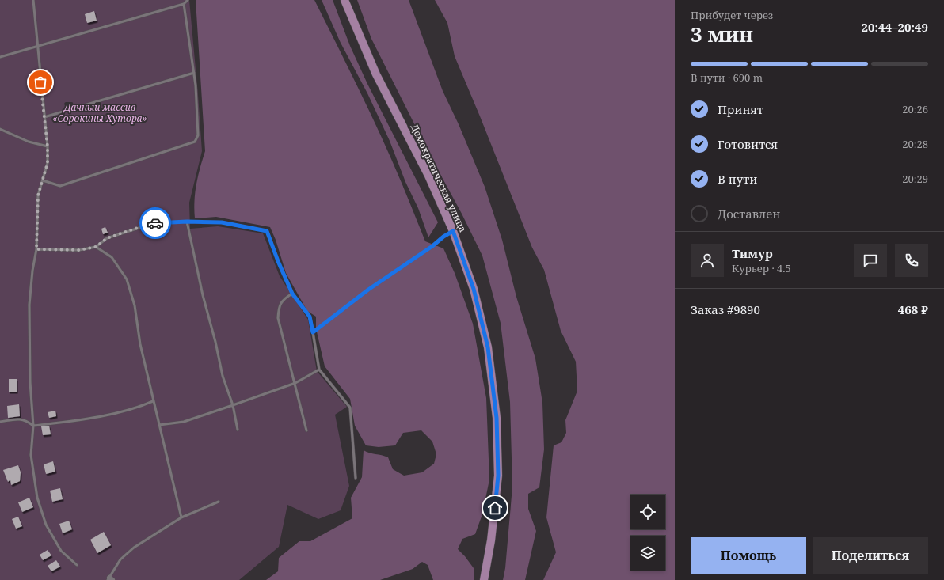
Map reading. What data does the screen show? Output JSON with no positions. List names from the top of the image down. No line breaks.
{"streets":{"main road":["Демократическая улица"]},"parks":["Дачный массив «Сорокины Хутора»"],"page":{"heading":["3 мин","Прибудет через","20:44–20:49"],"panel":["Тимур","Курьер · 4.5","Заказ #9890","468 ₽"],"bar":"В пути · 690 m","list":[["Принят","20:26"],["Готовится","20:28"],["В пути","20:29"],"Доставлен"],"buttons":["Помощь","Поделиться"]}}
